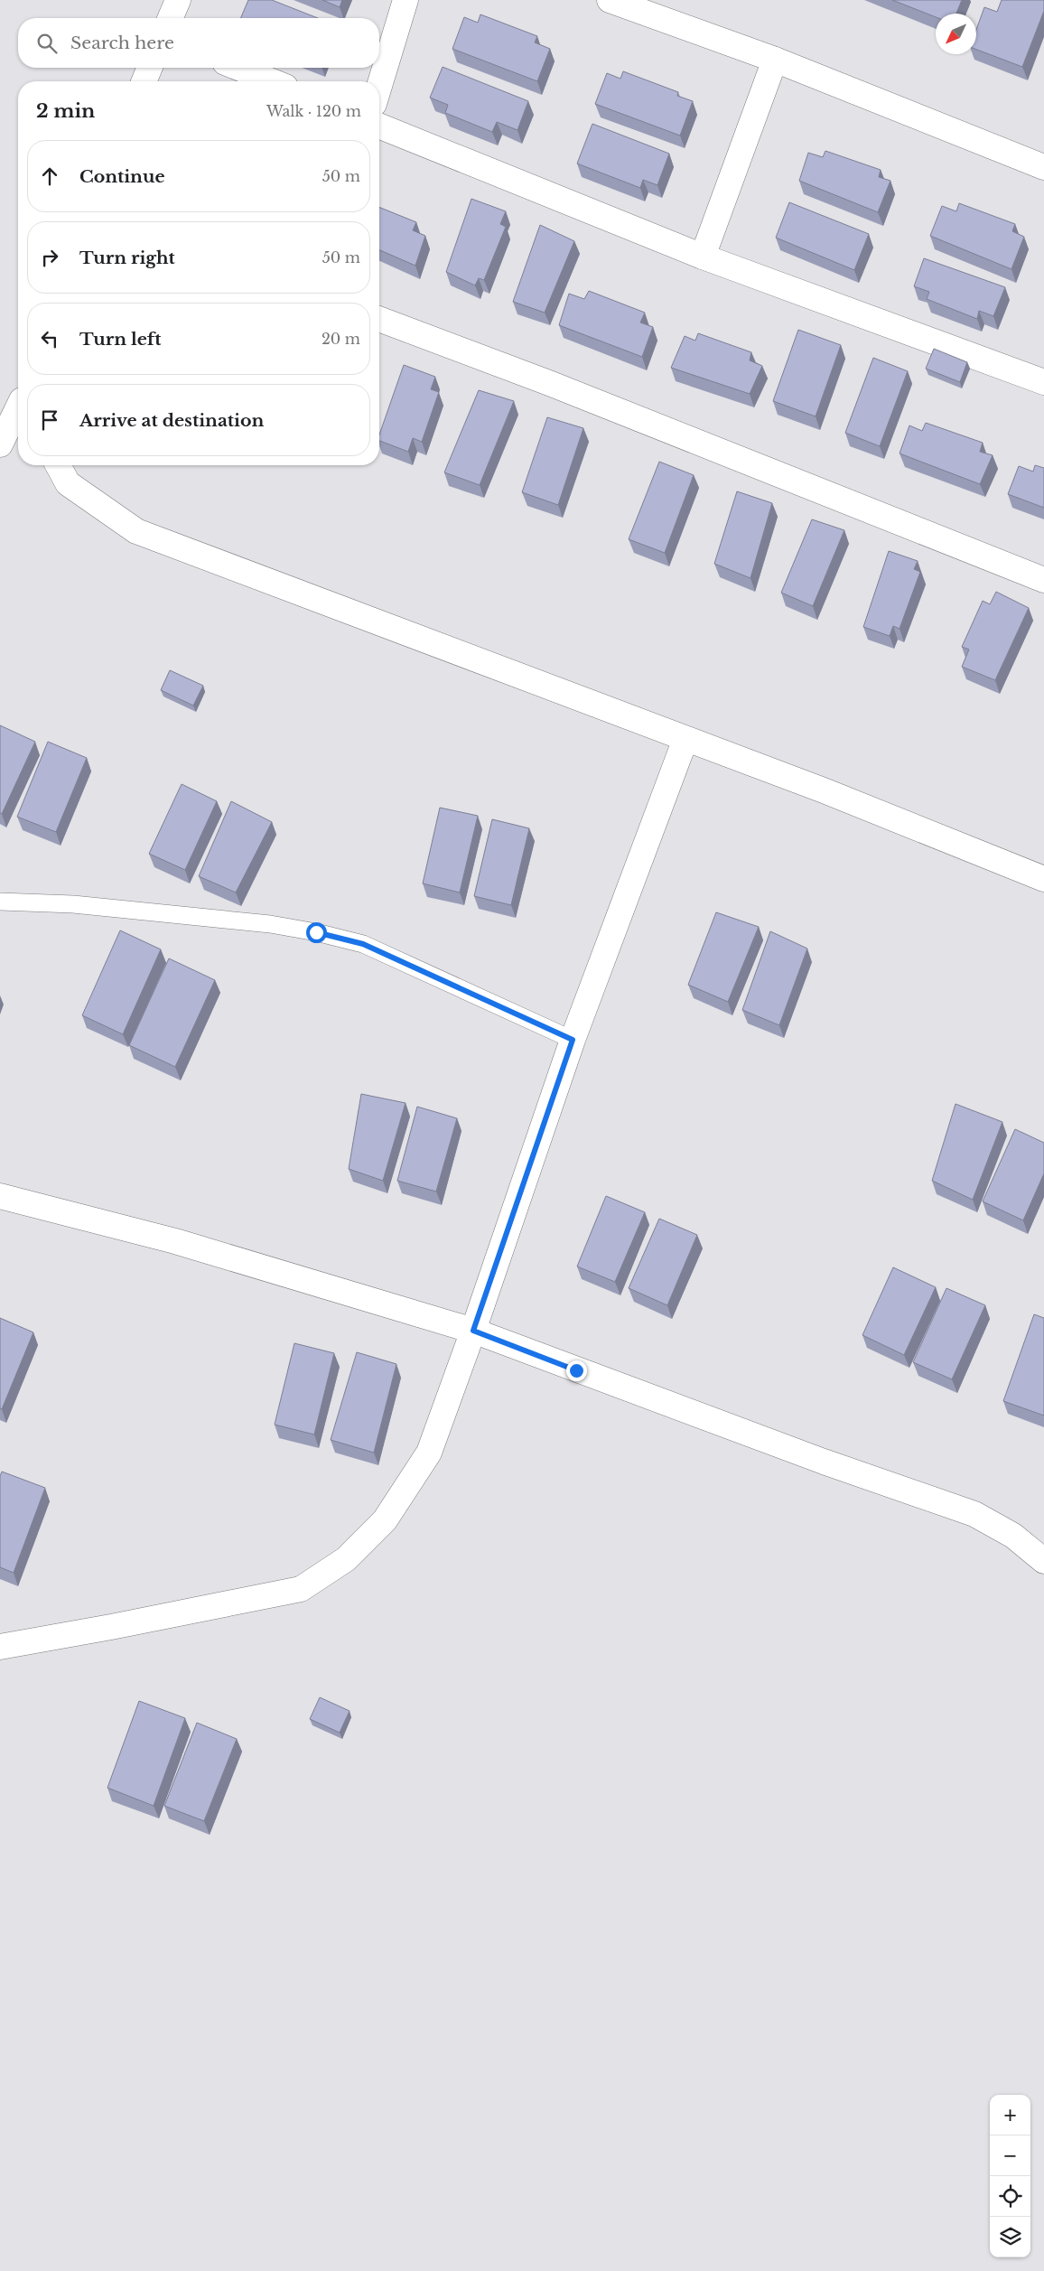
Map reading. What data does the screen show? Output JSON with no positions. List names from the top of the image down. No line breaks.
{"north":"bottom left","page":{"search":"Search here","heading":["2 min","Walk · 120 m"],"list":[["Continue","50 m"],["Turn right","50 m"],["Turn left","20 m"],"Arrive at destination"],"map_buttons":["+","−"]}}
